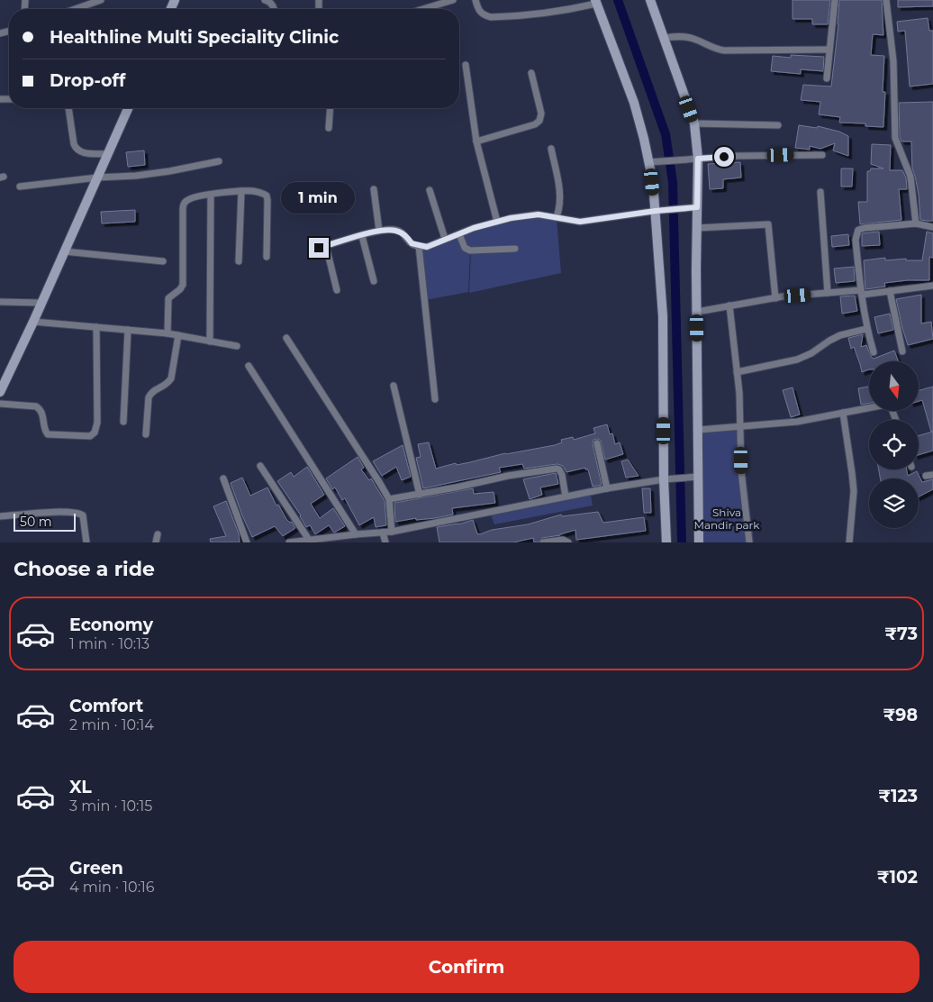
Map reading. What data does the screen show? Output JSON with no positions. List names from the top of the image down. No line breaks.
{"parks":["Shiva Mandir park"],"scale_bar":"50 m","north":"bottom","page":{"banner":["Healthline Multi Speciality Clinic","Drop-off"],"bubble":"1 min","scale":"50 m","heading":"Choose a ride","list":[{"name":"Economy","note":"1 min · 10:13","value":"₹73"},{"name":"Comfort","note":"2 min · 10:14","value":"₹98"},{"name":"XL","note":"3 min · 10:15","value":"₹123"},{"name":"Green","note":"4 min · 10:16","value":"₹102"}],"buttons":"Confirm"}}
